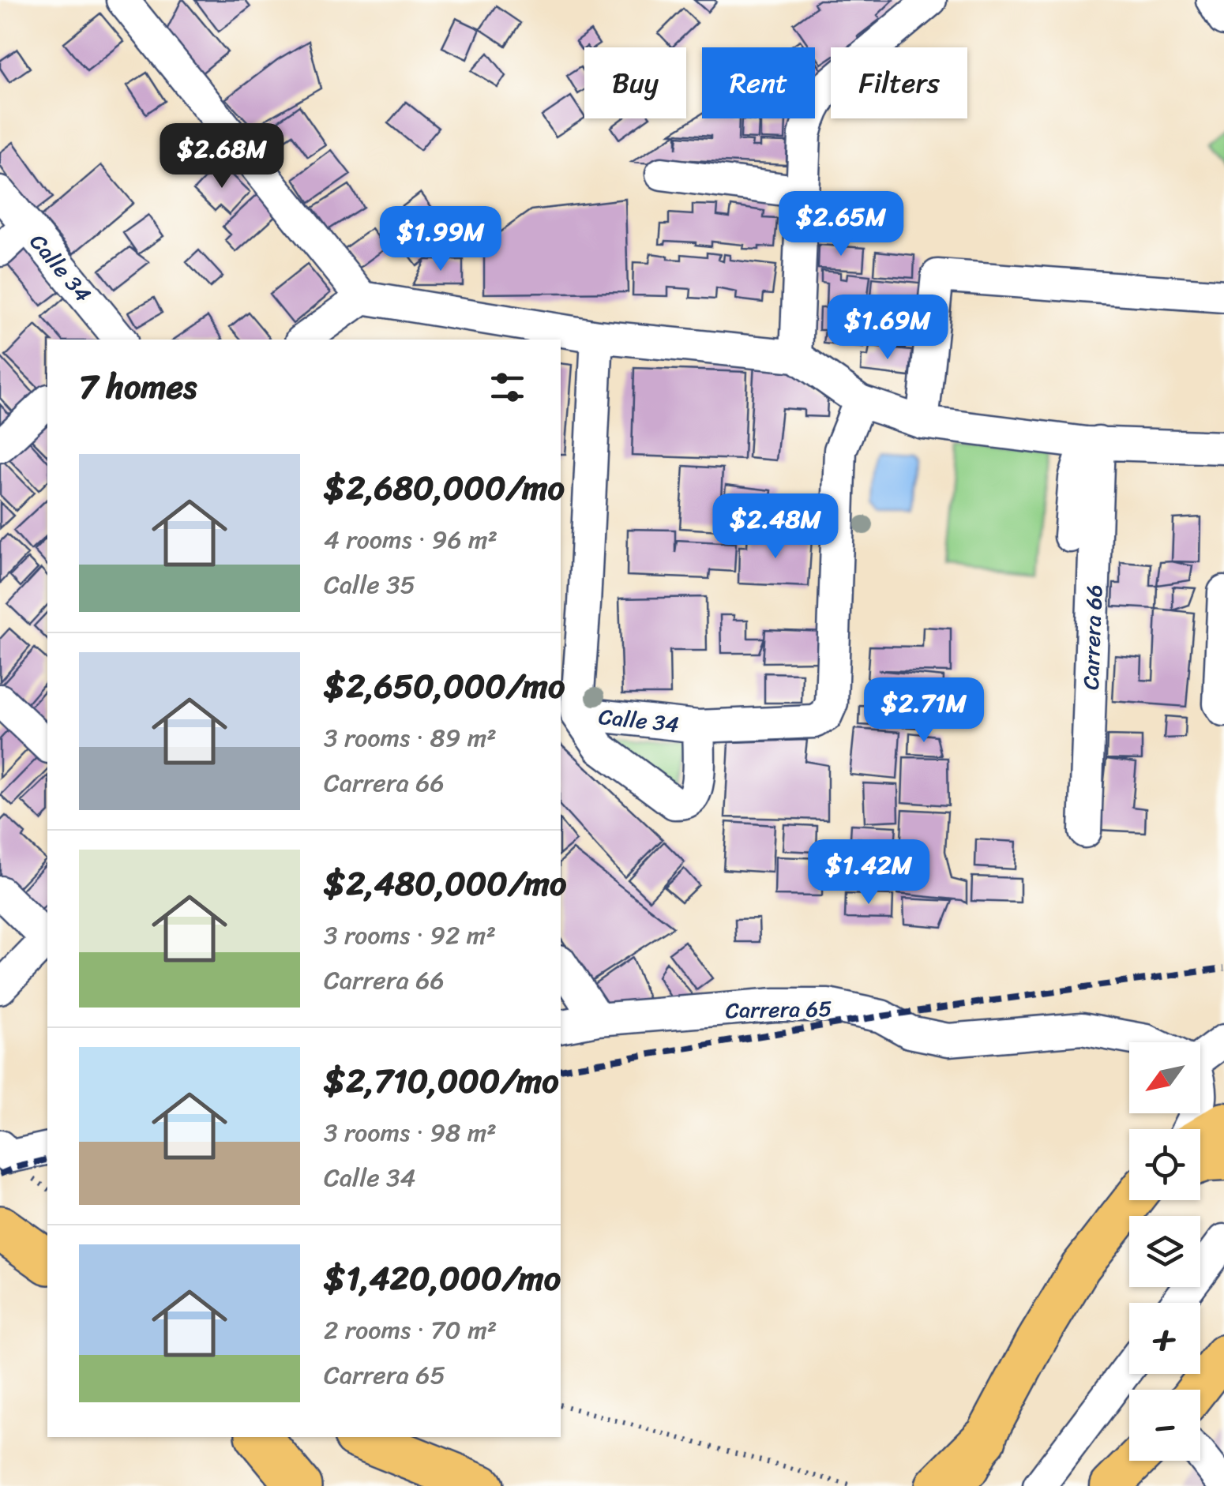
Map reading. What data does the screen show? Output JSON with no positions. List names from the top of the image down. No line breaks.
{"streets":{"street":["Calle 34","Carrera 66","Carrera 65"]},"north":"bottom left","page":{"chip":["Buy","Rent","Filters"],"price":["$2.68M","$2.65M","$1.99M","$1.69M","$2.48M","$2.71M","$1.42M"],"heading":"7 homes","list":[{"name":"$2,680,000/mo","note":"4 rooms · 96 m² · Calle 35"},{"name":"$2,650,000/mo","note":"3 rooms · 89 m² · Carrera 66"},{"name":"$2,480,000/mo","note":"3 rooms · 92 m² · Carrera 66"},{"name":"$2,710,000/mo","note":"3 rooms · 98 m² · Calle 34"},{"name":"$1,420,000/mo","note":"2 rooms · 70 m² · Carrera 65"}],"map_buttons":["+","−"]}}
